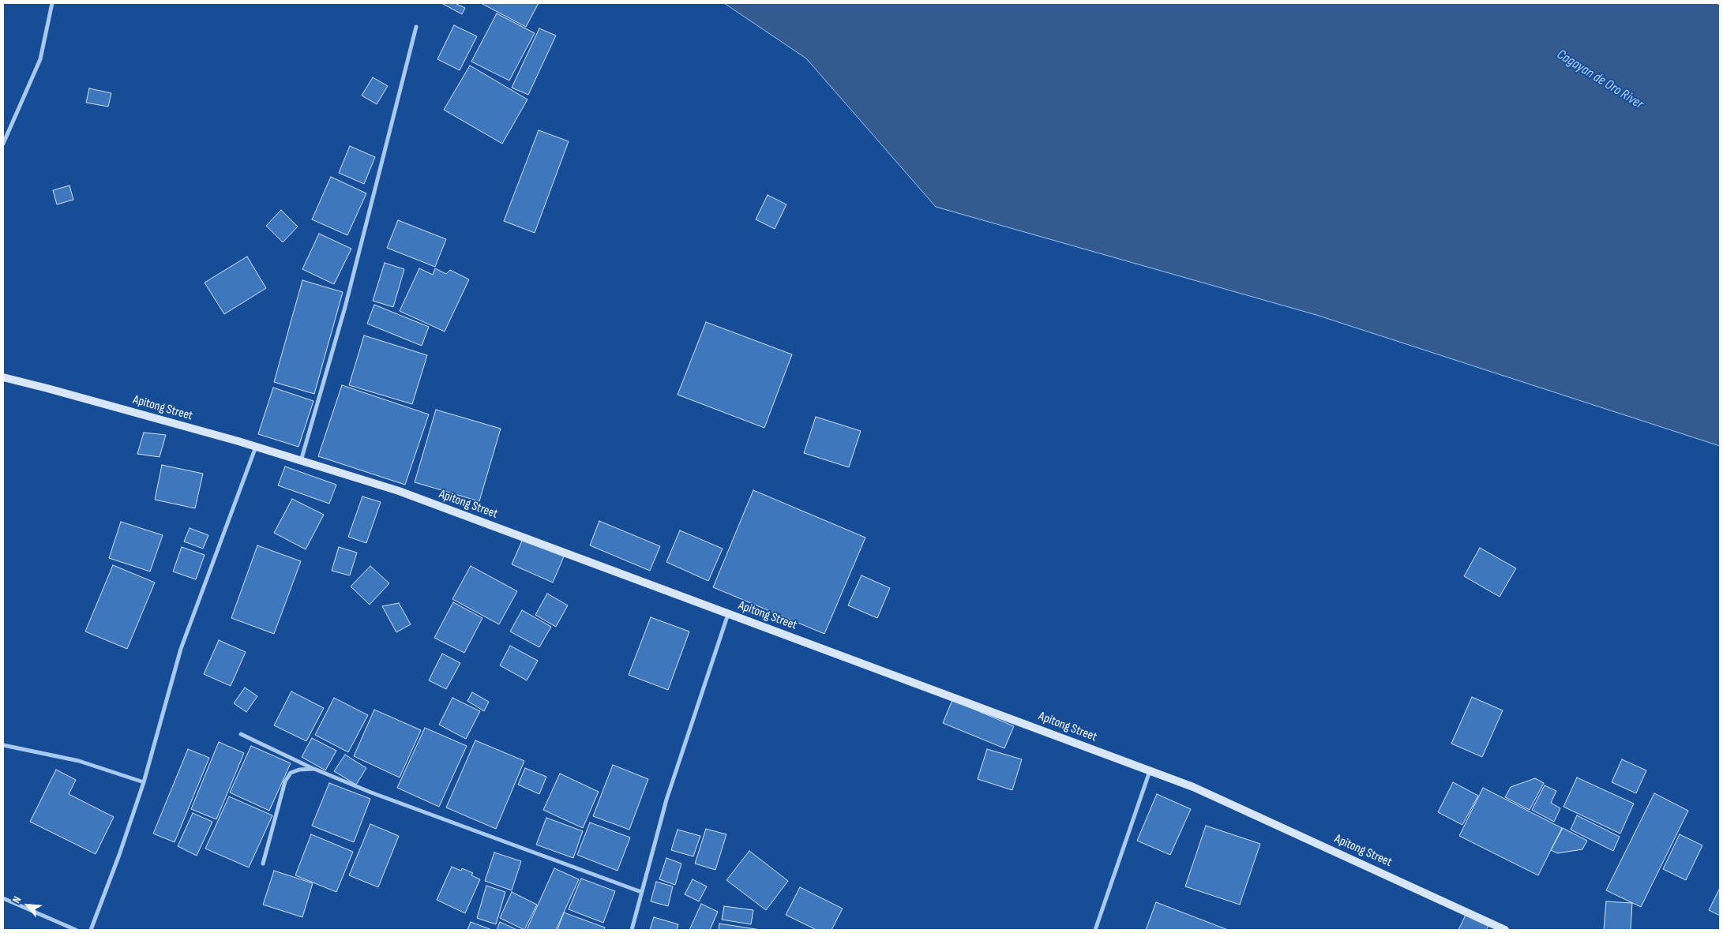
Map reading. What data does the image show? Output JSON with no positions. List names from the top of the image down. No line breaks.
{"streets":{"street":["Apitong Street"]},"water":["Cagayan de Oro River"],"north":"top left"}
